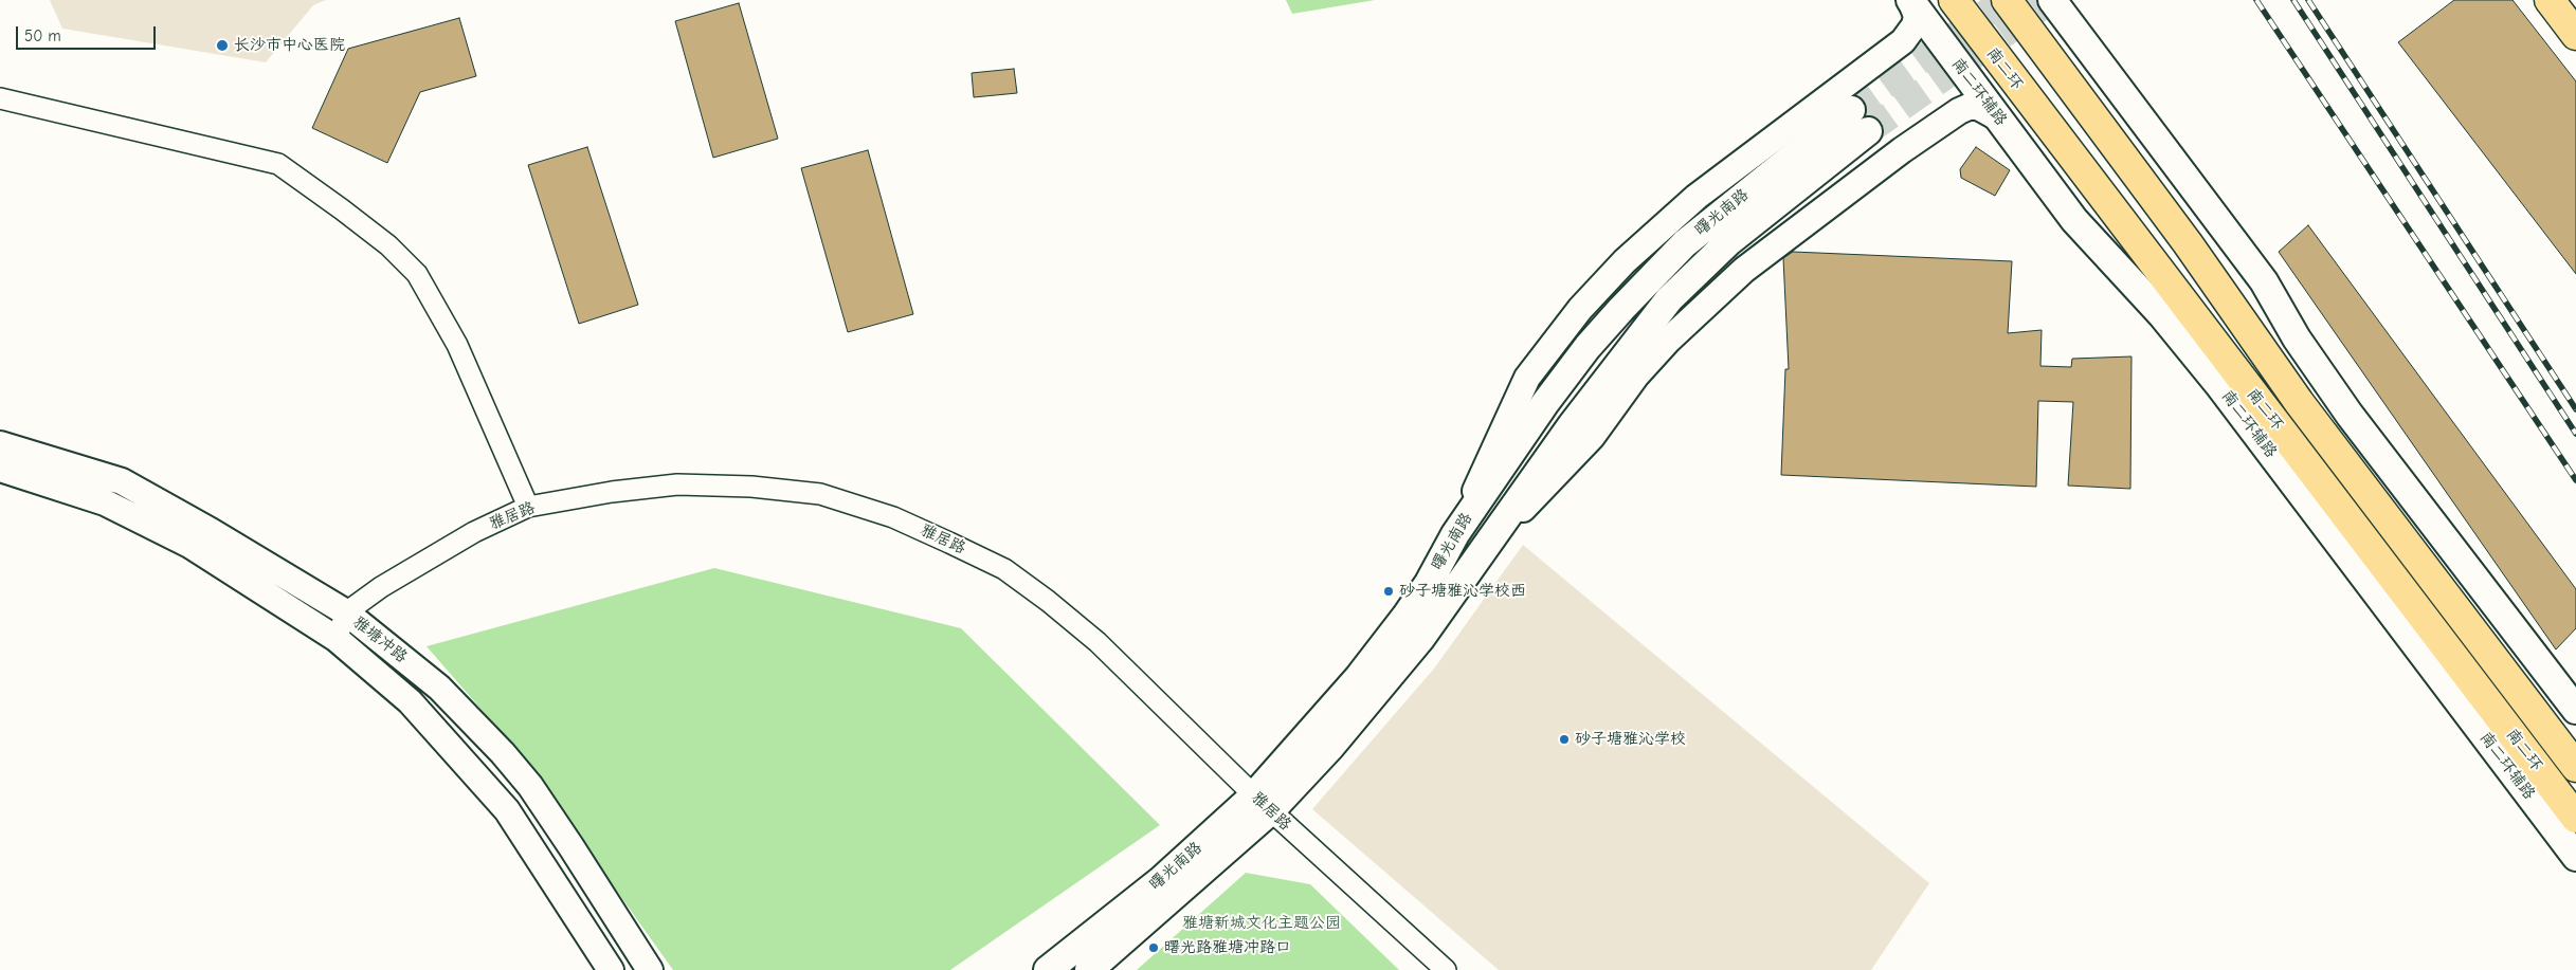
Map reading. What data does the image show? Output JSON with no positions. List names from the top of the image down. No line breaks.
{"streets":{"main road":["南二环","南二环辅路","曙光南路"],"street":["雅居路","雅塘冲路"]},"crossings":[["曙光南路","雅居路"],["雅居路","雅塘冲路"]],"parks":["雅塘新城文化主题公园"],"places":["长沙市中心医院","砂子塘雅沁学校西","砂子塘雅沁学校","曙光路雅塘冲路口"],"scale_bar":"50 m"}
